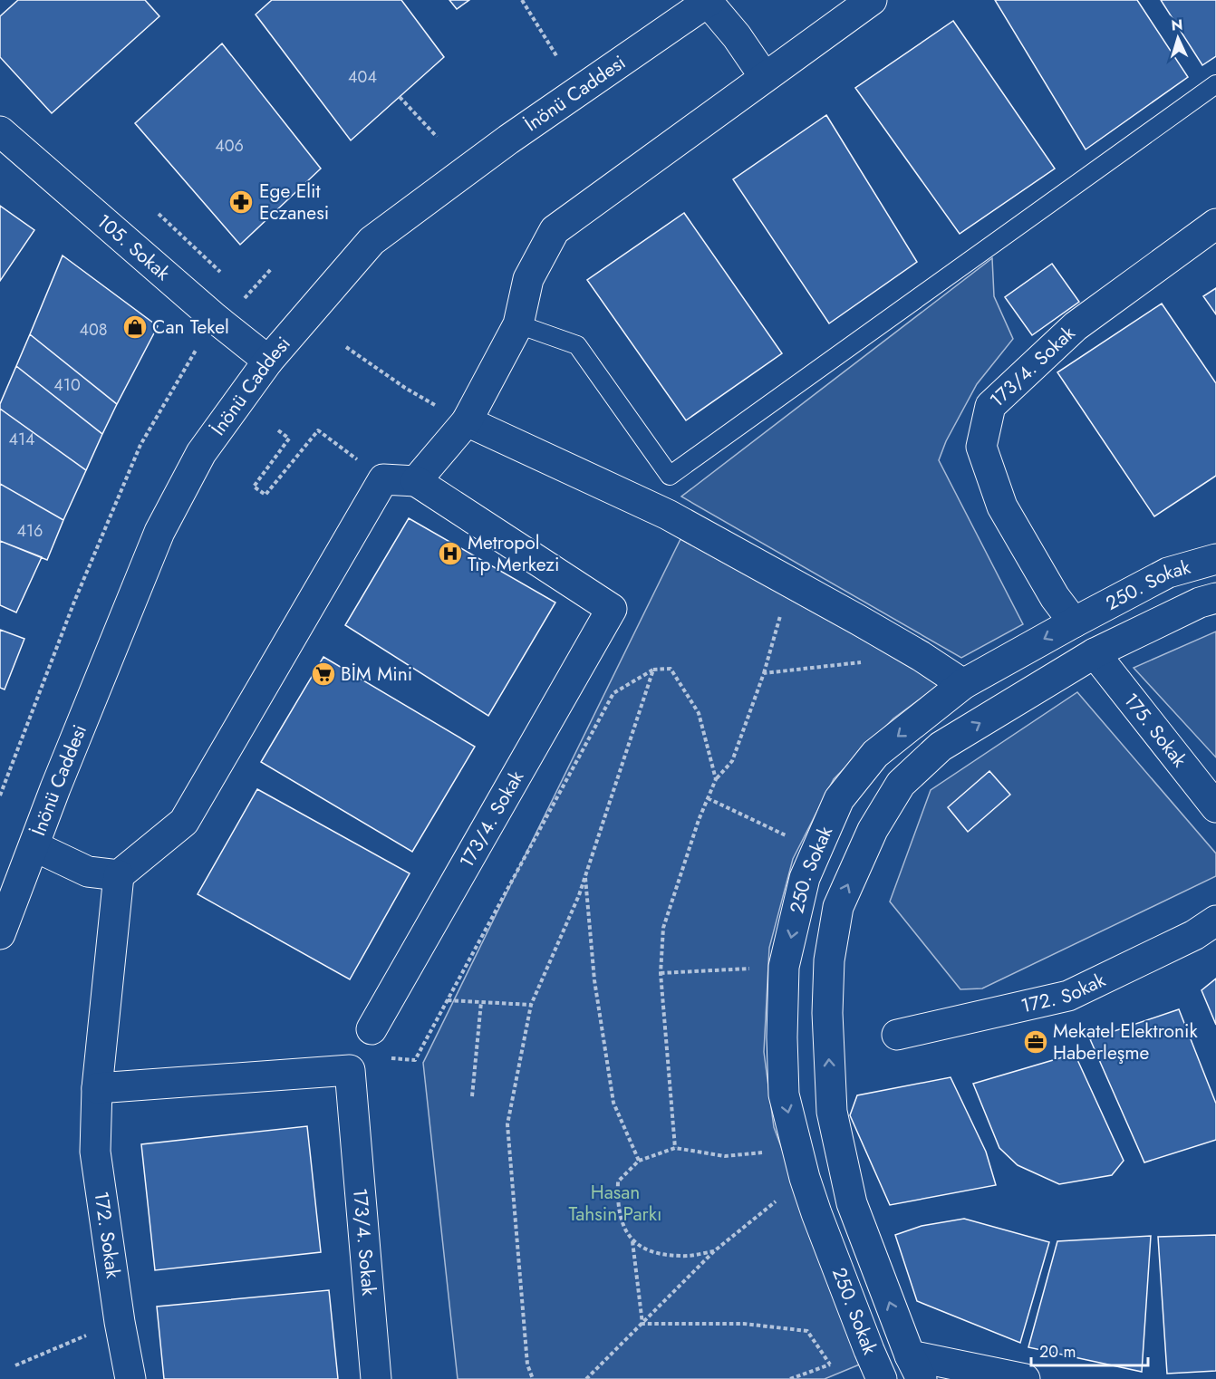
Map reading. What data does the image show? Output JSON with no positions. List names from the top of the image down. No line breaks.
{"streets":{"street":["İnönü Caddesi","105. Sokak","173/4. Sokak","250. Sokak","175. Sokak","172. Sokak"]},"crossings":[["İnönü Caddesi","105. Sokak"],["173/4. Sokak","250. Sokak"],["173/4. Sokak","175. Sokak"],["173/4. Sokak","172. Sokak"],["250. Sokak","175. Sokak"]],"parks":["Hasan Tahsin Parkı"],"places":{"pharmacy":["Ege Elit Eczanesi"],"shop":["Can Tekel"],"hospital":["Metropol Tıp Merkezi"],"supermarket":["BİM Mini"],"office":["Mekatel Elektronik Haberleşme"]},"house_numbers":["404","406","408","410","414","416"],"scale_bar":"20 m","north":"top"}
